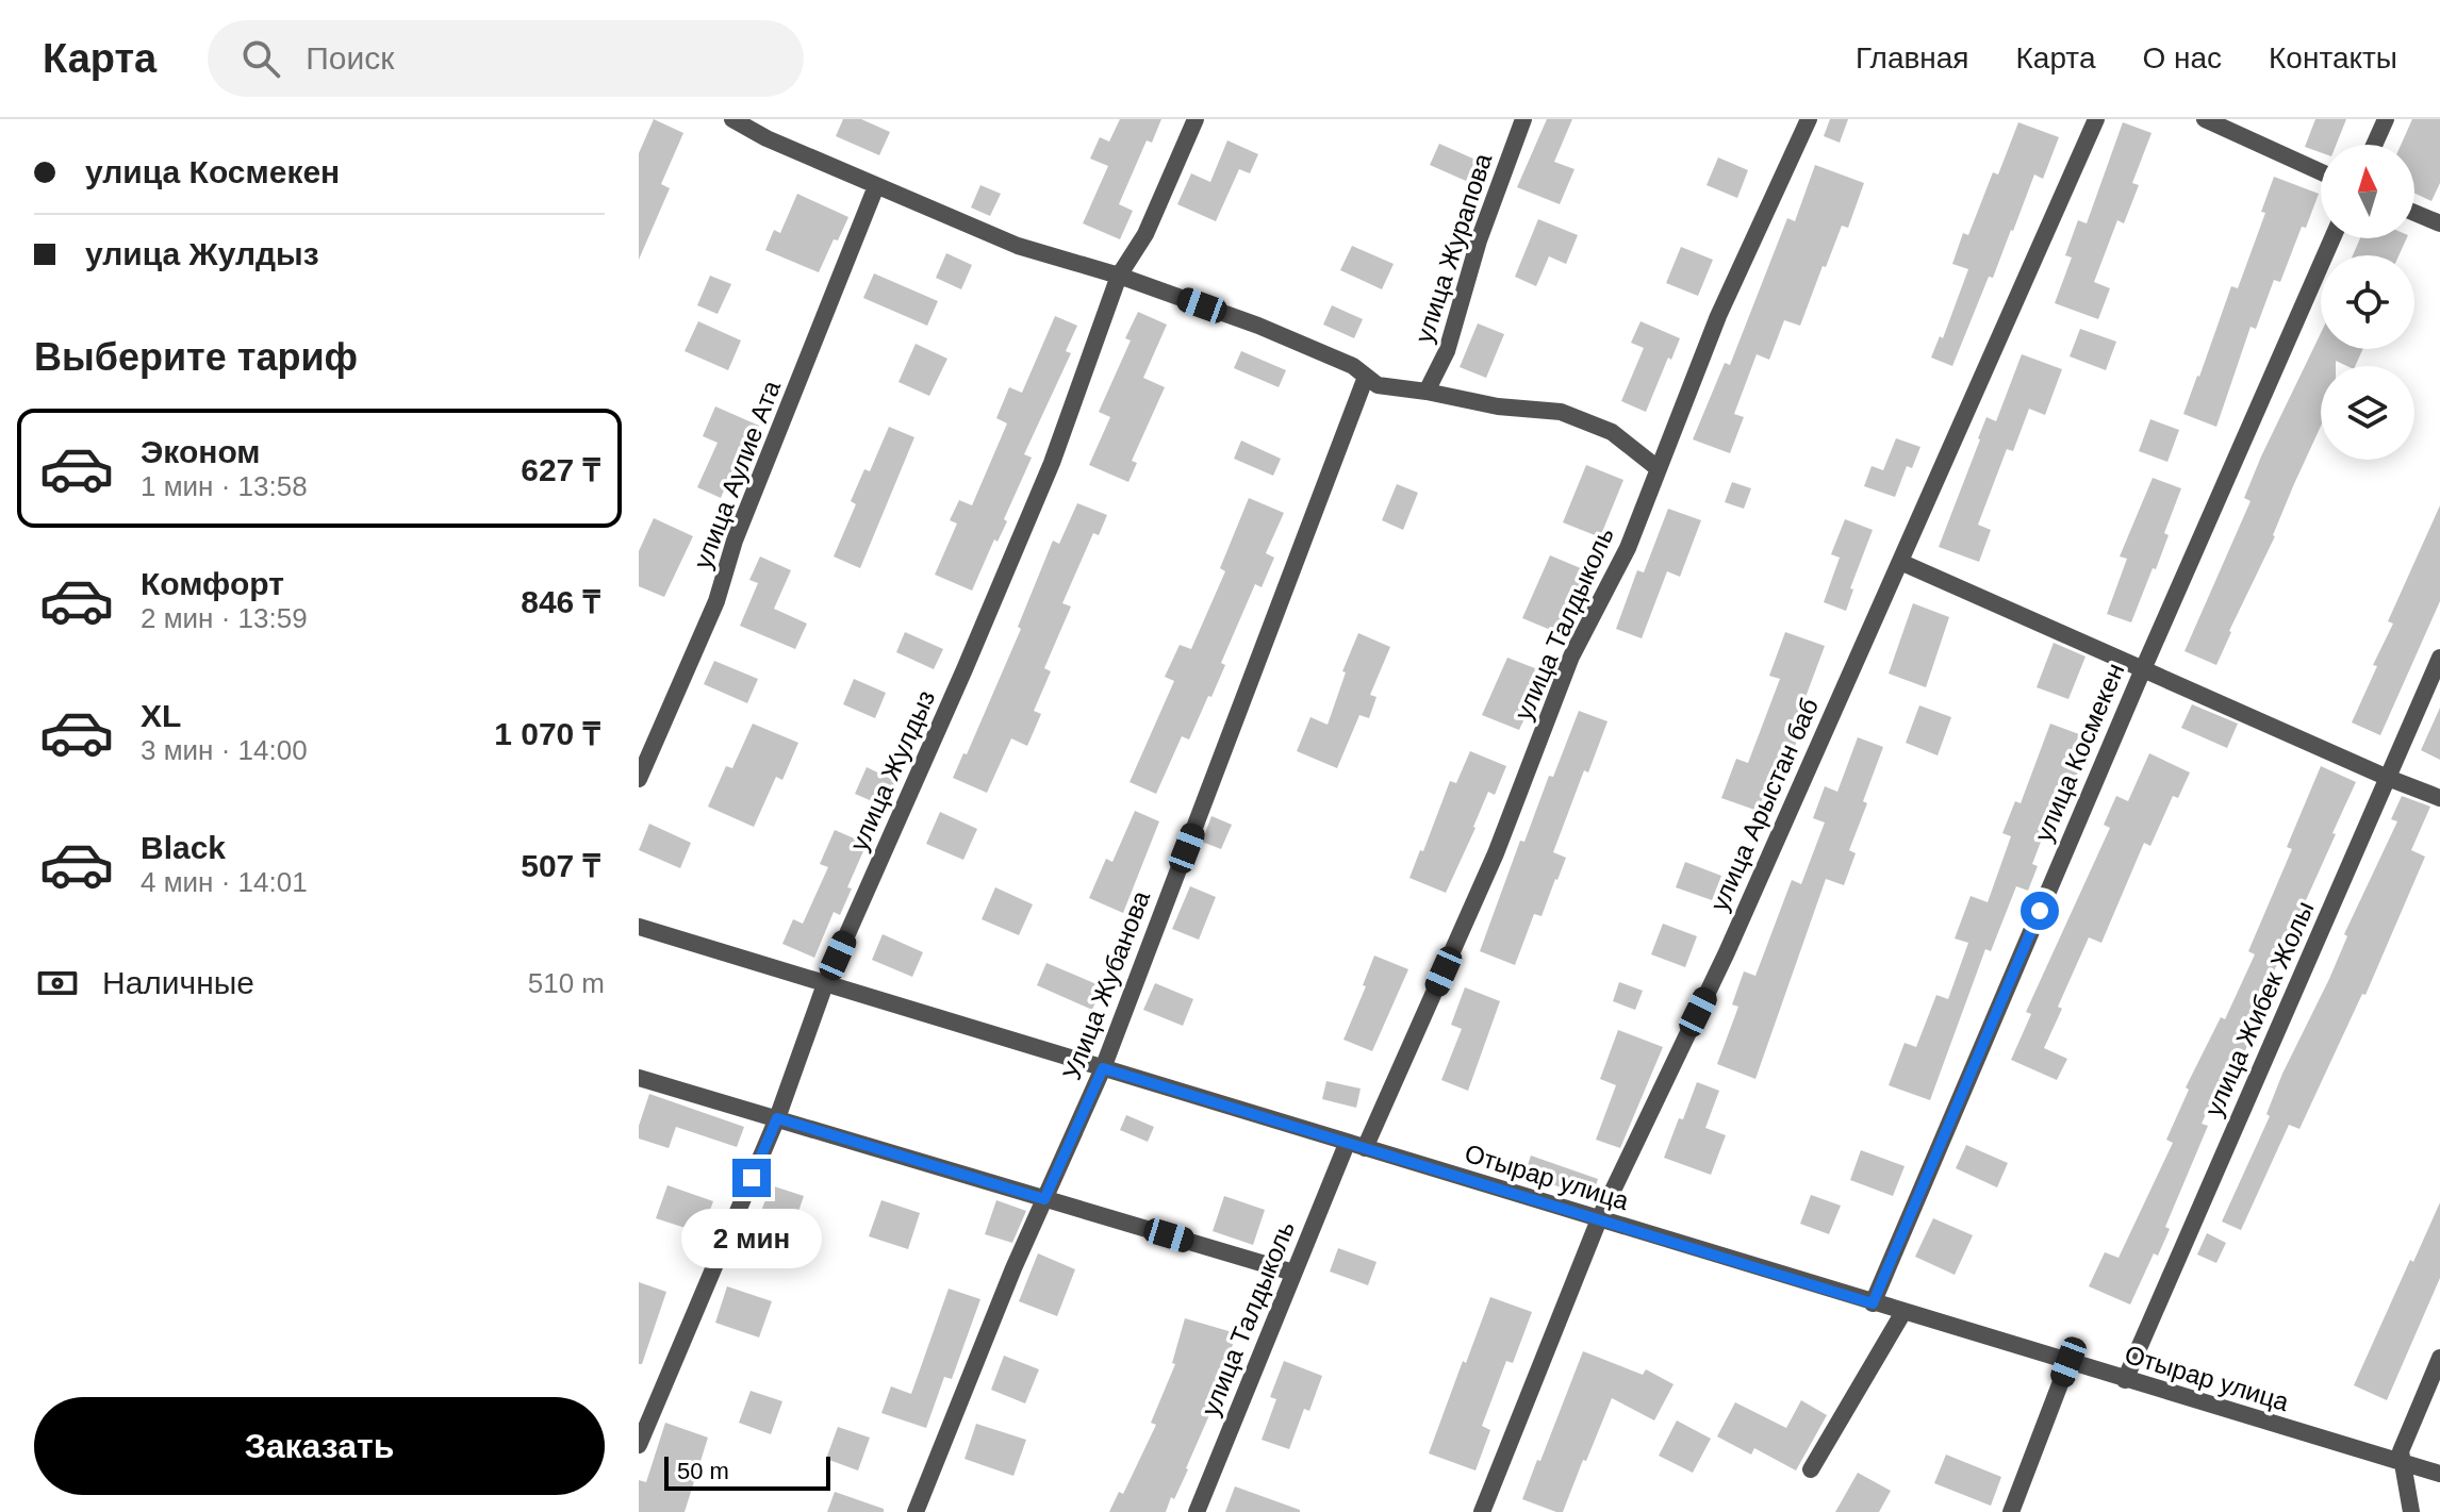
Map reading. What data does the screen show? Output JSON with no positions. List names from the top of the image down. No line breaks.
{"streets":{"street":["улица Журапова","улица Аулие Ата","улица Талдыколь","улица Космекен","улица Жулдыз","улица Арыстан баб","Улица Жубанова","улица Жибек Жолы","Отырар улица"]},"crossings":[["улица Талдыколь","Отырар улица"],["улица Космекен","Отырар улица"],["улица Жулдыз","Отырар улица"],["улица Арыстан баб","Отырар улица"],["Улица Жубанова","Отырар улица"],["улица Жибек Жолы","Отырар улица"]],"scale_bar":"50 m","north":"top","page":{"header":"Карта","search":"Поиск","nav":["Главная","Карта","О нас","Контакты"],"banner":["улица Космекен","улица Жулдыз"],"heading":"Выберите тариф","list":[{"name":"Эконом","note":"1 мин · 13:58","value":"627 ₸"},{"name":"Комфорт","note":"2 мин · 13:59","value":"846 ₸"},{"name":"XL","note":"3 мин · 14:00","value":"1 070 ₸"},{"name":"Black","note":"4 мин · 14:01","value":"507 ₸"}],"pay":["Наличные","510 m"],"bubble":"2 мин","buttons":"Заказать","scale":"50 m"}}
